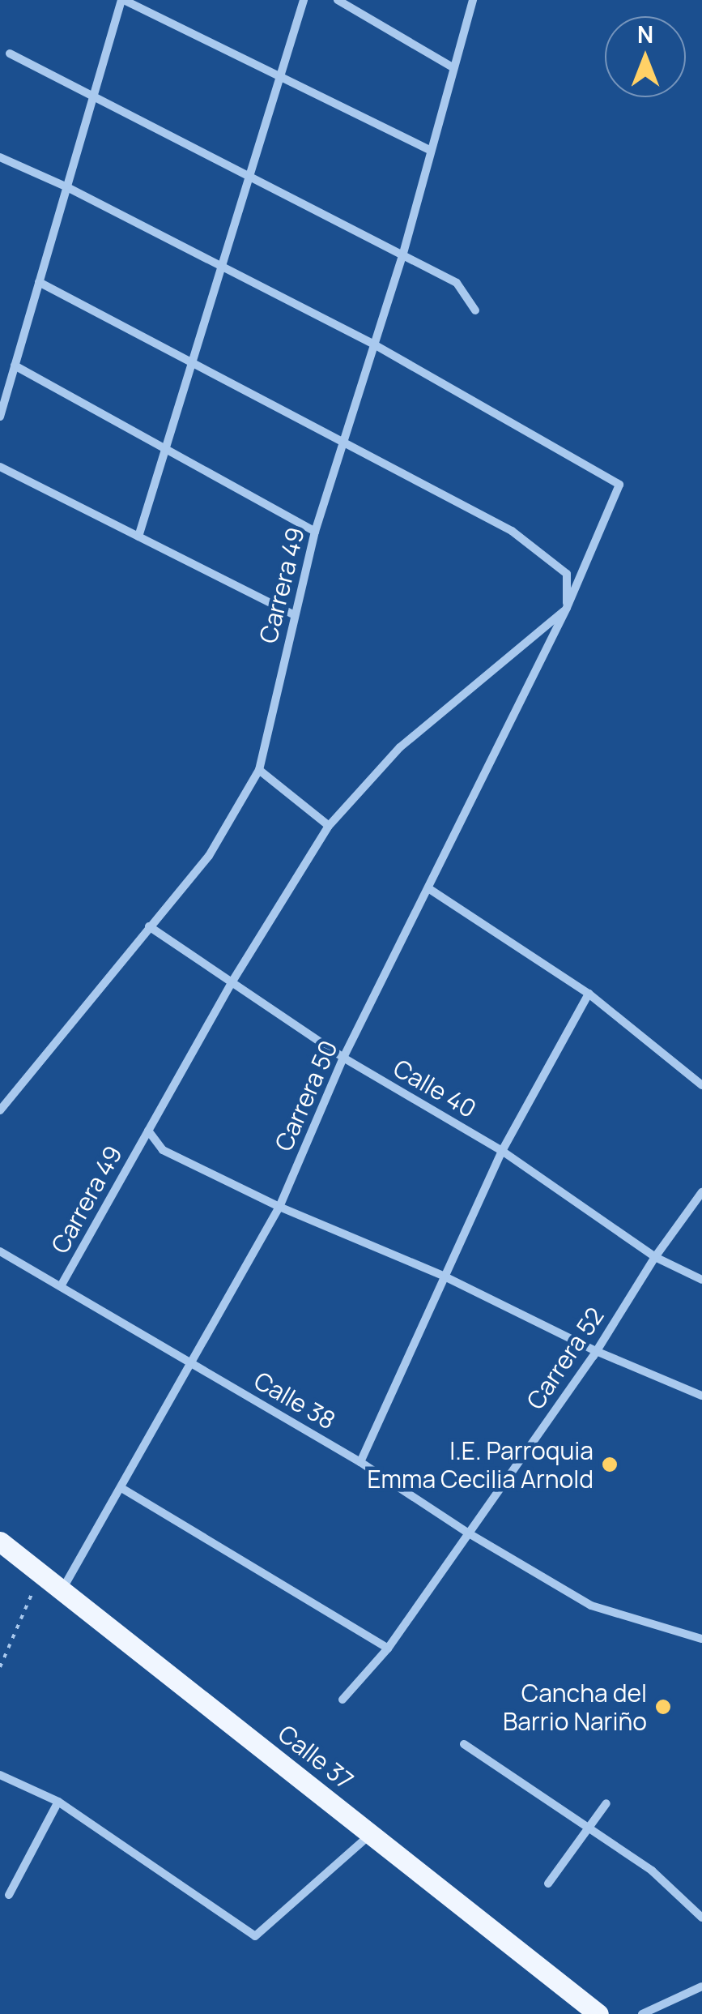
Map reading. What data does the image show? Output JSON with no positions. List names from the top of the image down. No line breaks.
{"streets":{"main road":["Calle 37"],"street":["Carrera 49","Calle 40","Carrera 50","Carrera 52","Calle 38"]},"crossings":[["Carrera 49","Calle 40"],["Carrera 49","Carrera 50"],["Carrera 49","Calle 38"],["Calle 40","Carrera 50"],["Calle 40","Carrera 52"],["Carrera 50","Calle 38"],["Carrera 50","Calle 37"],["Carrera 52","Calle 38"]],"places":["I.E. Parroquia Emma Cecilia Arnold","Cancha del Barrio Nariño"],"north":"top"}
